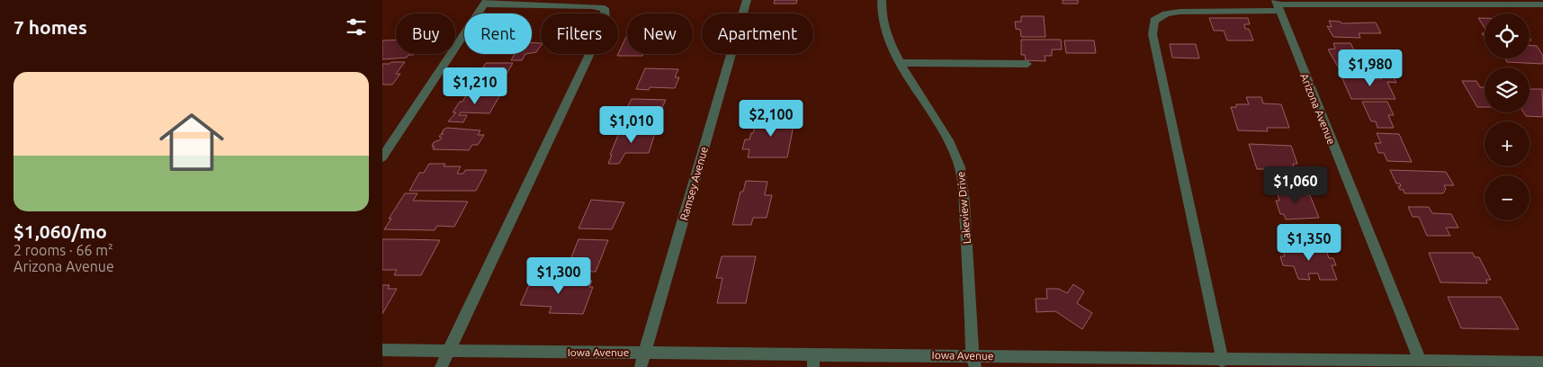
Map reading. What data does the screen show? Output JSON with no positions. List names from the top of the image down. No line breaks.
{"streets":{"street":["Arizona Avenue","Ramsey Avenue","Lakeview Drive","Iowa Avenue"]},"crossings":[["Arizona Avenue","Iowa Avenue"],["Ramsey Avenue","Iowa Avenue"],["Lakeview Drive","Iowa Avenue"]],"page":{"heading":"7 homes","map_buttons":["+","−"],"chip":["Buy","Rent","Filters","New","Apartment"],"price":["$1,980","$1,210","$2,100","$1,010","$1,060","$1,350","$1,300"],"list":[{"name":"$1,060/mo","note":"2 rooms · 66 m² · Arizona Avenue"}]}}
